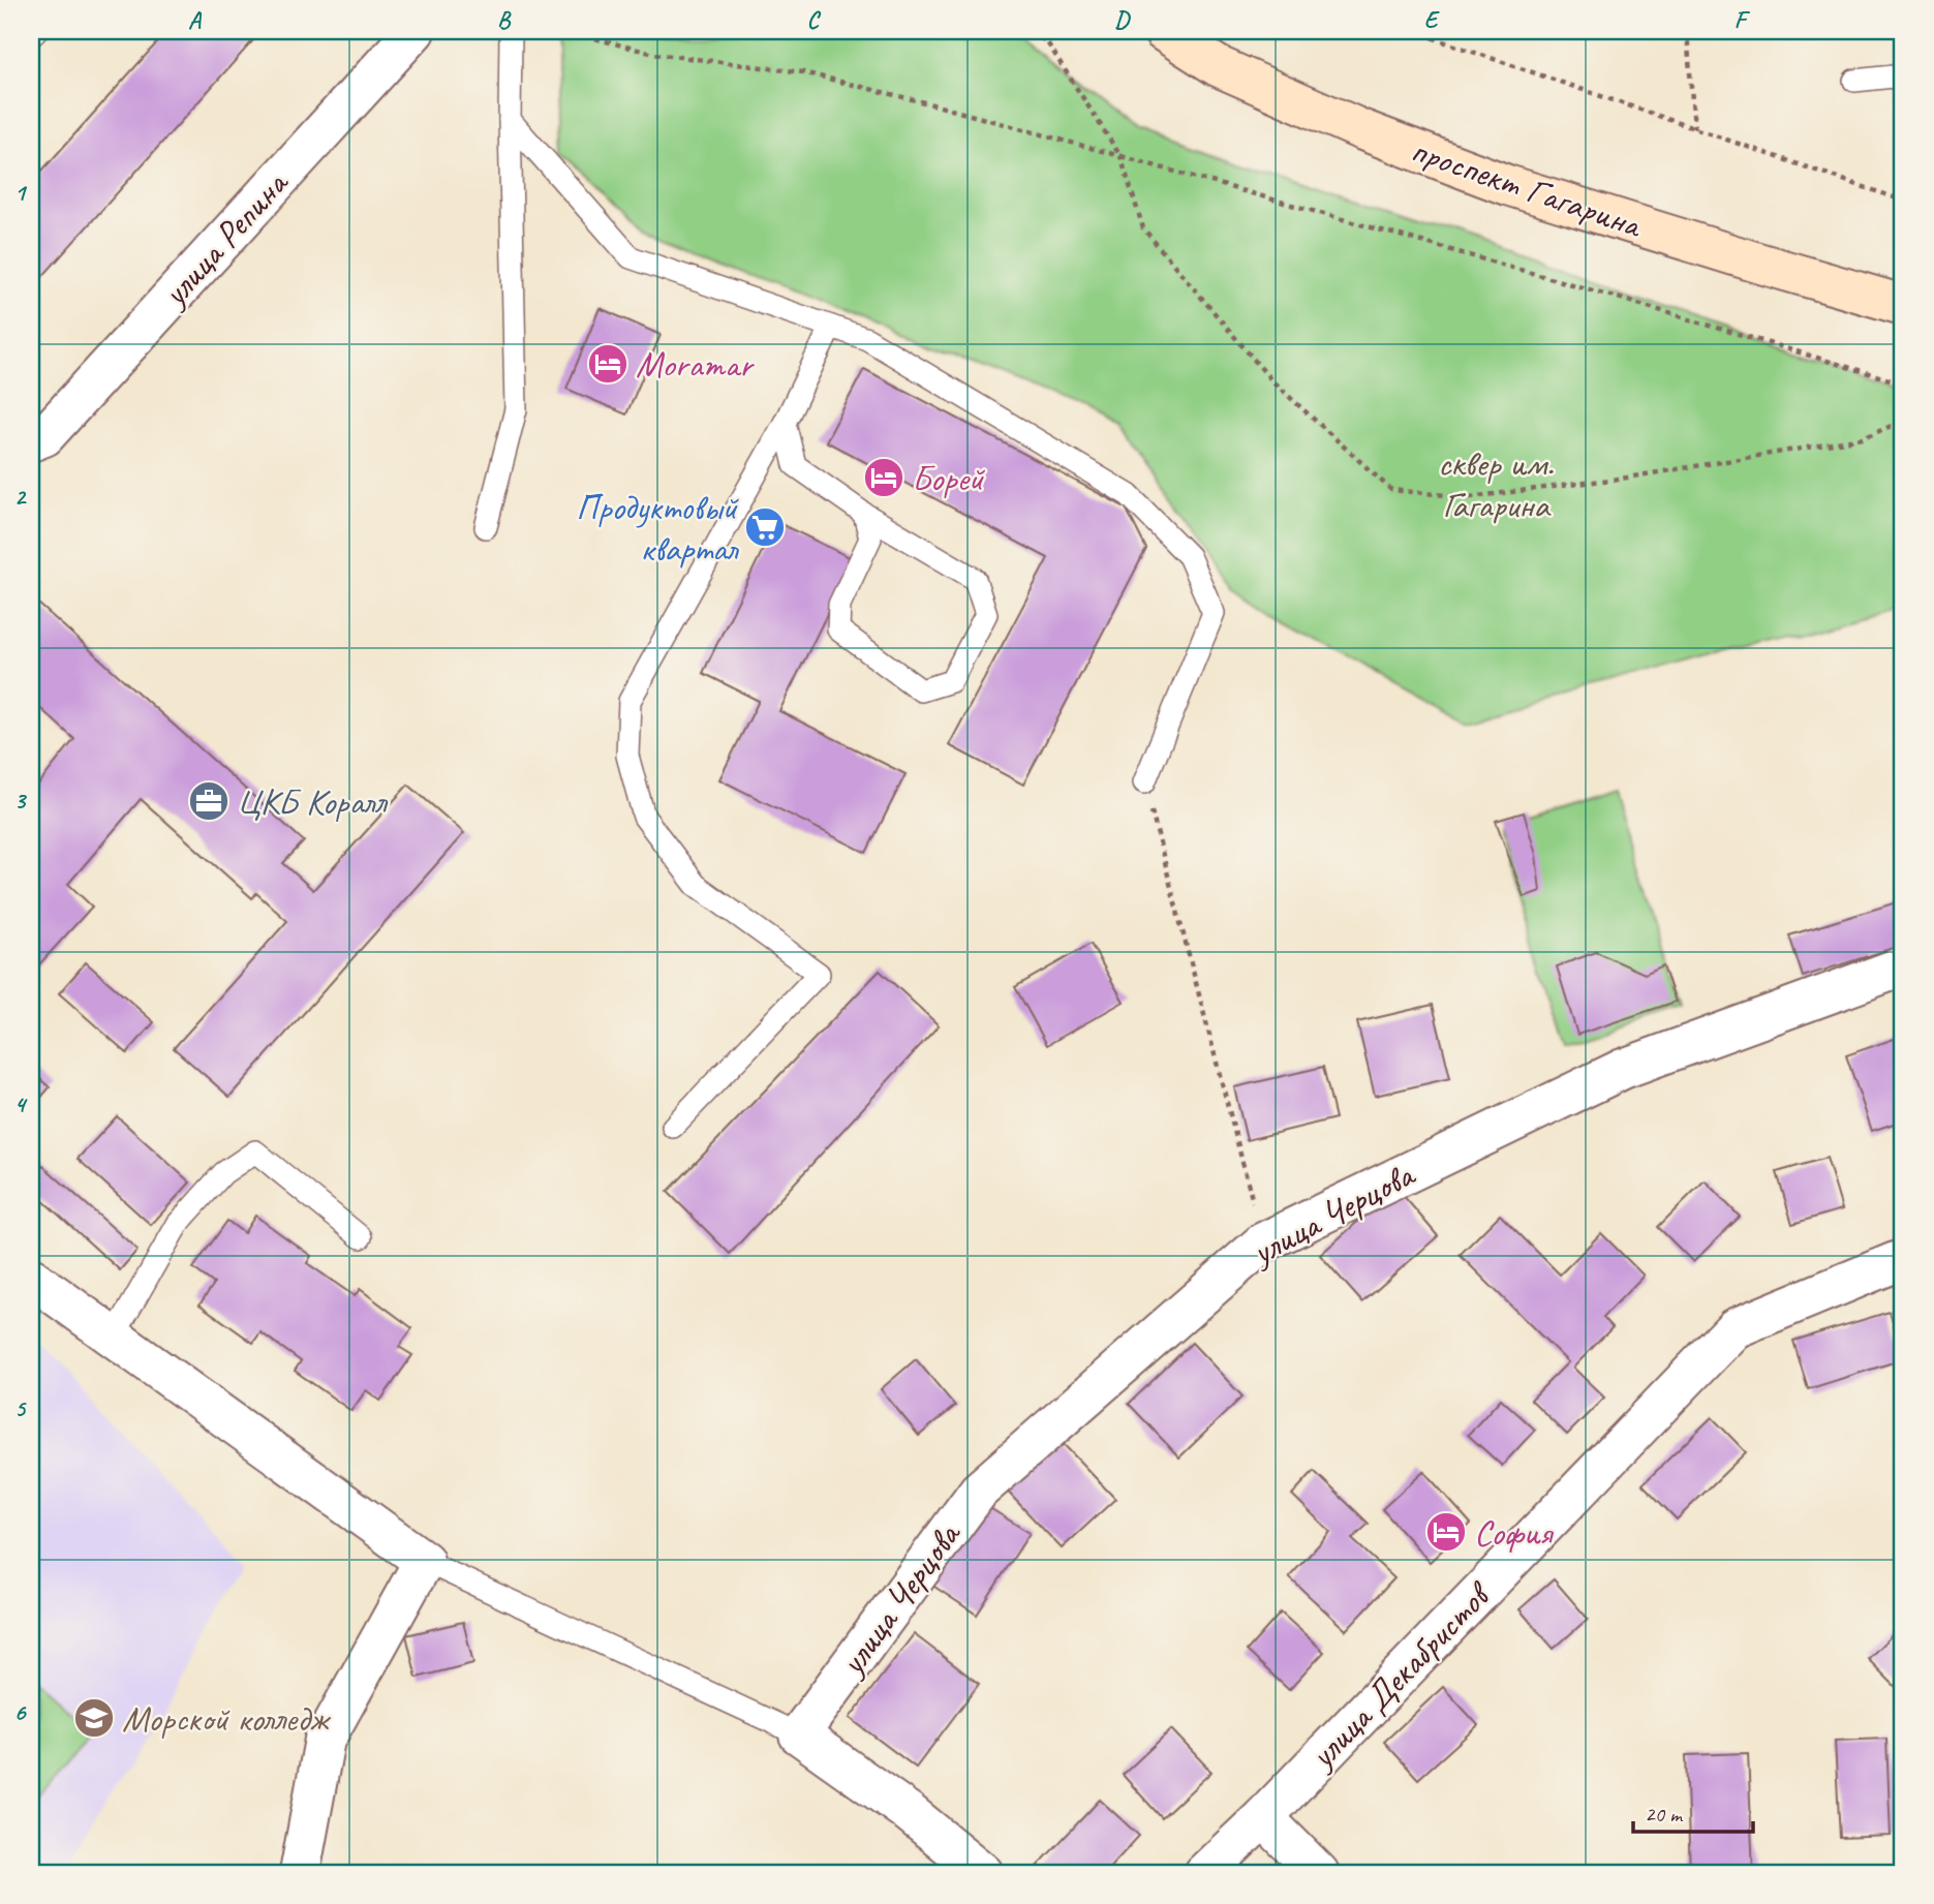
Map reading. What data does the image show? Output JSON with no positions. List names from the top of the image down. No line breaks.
{"streets":{"main road":["проспект Гагарина"],"street":["улица Репина","улица Черцова","улица Декабристов"]},"parks":["сквер им. Гагарина"],"places":{"hotel":["Moramar","Борей","София"],"supermarket":["Продуктовый квартал"],"office":["ЦКБ Коралл"],"school or university":["Морской колледж"]},"scale_bar":"20 m","grid":{"columns":["A","B","C","D","E","F"],"rows":["1","2","3","4","5","6"]}}
